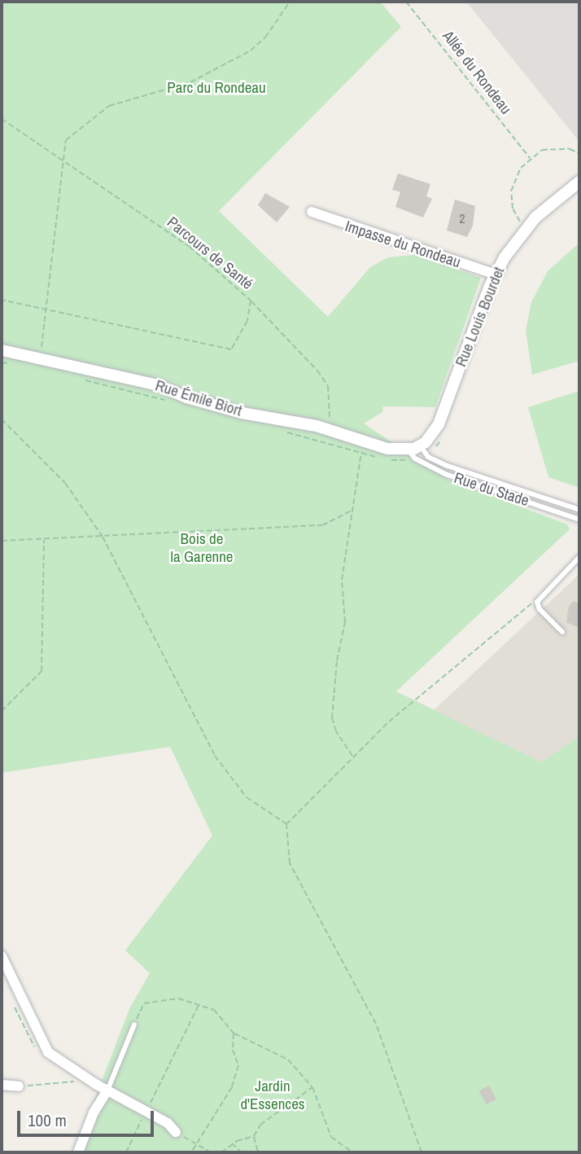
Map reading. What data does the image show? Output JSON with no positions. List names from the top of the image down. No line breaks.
{"streets":{"street":["Impasse du Rondeau","Rue Louis Bourdet","Rue Émile Biort"],"lane":["Rue du Stade"],"path":["Allée du Rondeau","Parcours de Santé"]},"crossings":[["Impasse du Rondeau","Rue Louis Bourdet"],["Rue Louis Bourdet","Rue du Stade"],["Rue Émile Biort","Rue du Stade"]],"parks":["Parc du Rondeau","Bois de la Garenne","Jardin d'Essences"],"house_numbers":["2"],"scale_bar":"100 m"}
